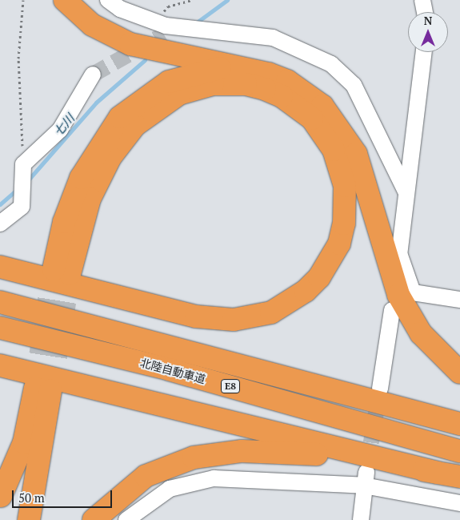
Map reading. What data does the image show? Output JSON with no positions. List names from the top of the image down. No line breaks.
{"streets":{"highway":["北陸自動車道","E8"]},"water":["七川"],"scale_bar":"50 m","north":"top"}
